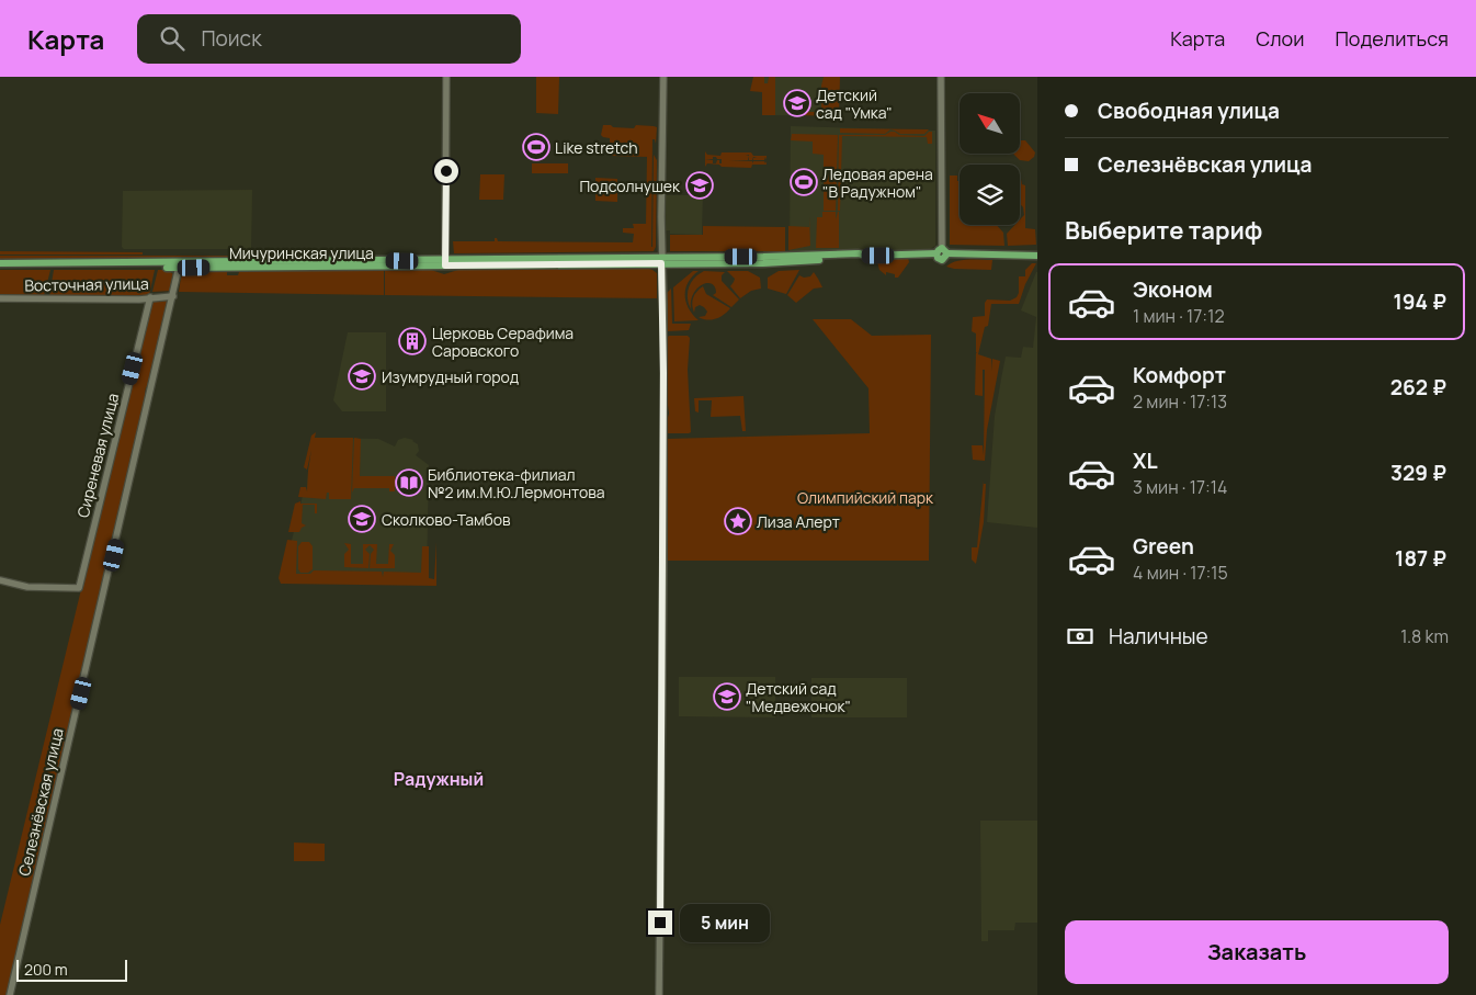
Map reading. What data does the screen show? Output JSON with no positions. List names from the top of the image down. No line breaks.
{"streets":{"main road":["Мичуринская улица"],"street":["Восточная улица","Сиреневая улица","Селезнёвская улица"]},"crossings":[["Мичуринская улица","Селезнёвская улица"],["Восточная улица","Сиреневая улица"],["Восточная улица","Селезнёвская улица"]],"districts":["Радужный"],"parks":["Олимпийский парк"],"places":{"school or university":["Детский сад \"Умка\"","Подсолнушек","Изумрудный город","Сколково-Тамбов","Детский сад \"Медвежонок\""],"sports":["Like stretch","Ледовая арена \"В Радужном\""],"building":["Церковь Серафима Саровского"],"library":["Библиотека-филиал №2 им.М.Ю.Лермонтова"],"place":["Лиза Алерт"]},"scale_bar":"200 m","north":"top left","page":{"header":"Карта","search":"Поиск","nav":["Карта","Слои","Поделиться"],"banner":["Свободная улица","Селезнёвская улица"],"heading":"Выберите тариф","list":[{"name":"Эконом","note":"1 мин · 17:12","value":"194 ₽"},{"name":"Комфорт","note":"2 мин · 17:13","value":"262 ₽"},{"name":"XL","note":"3 мин · 17:14","value":"329 ₽"},{"name":"Green","note":"4 мин · 17:15","value":"187 ₽"}],"pay":["Наличные","1.8 km"],"bubble":"5 мин","buttons":"Заказать","scale":"200 m"}}
